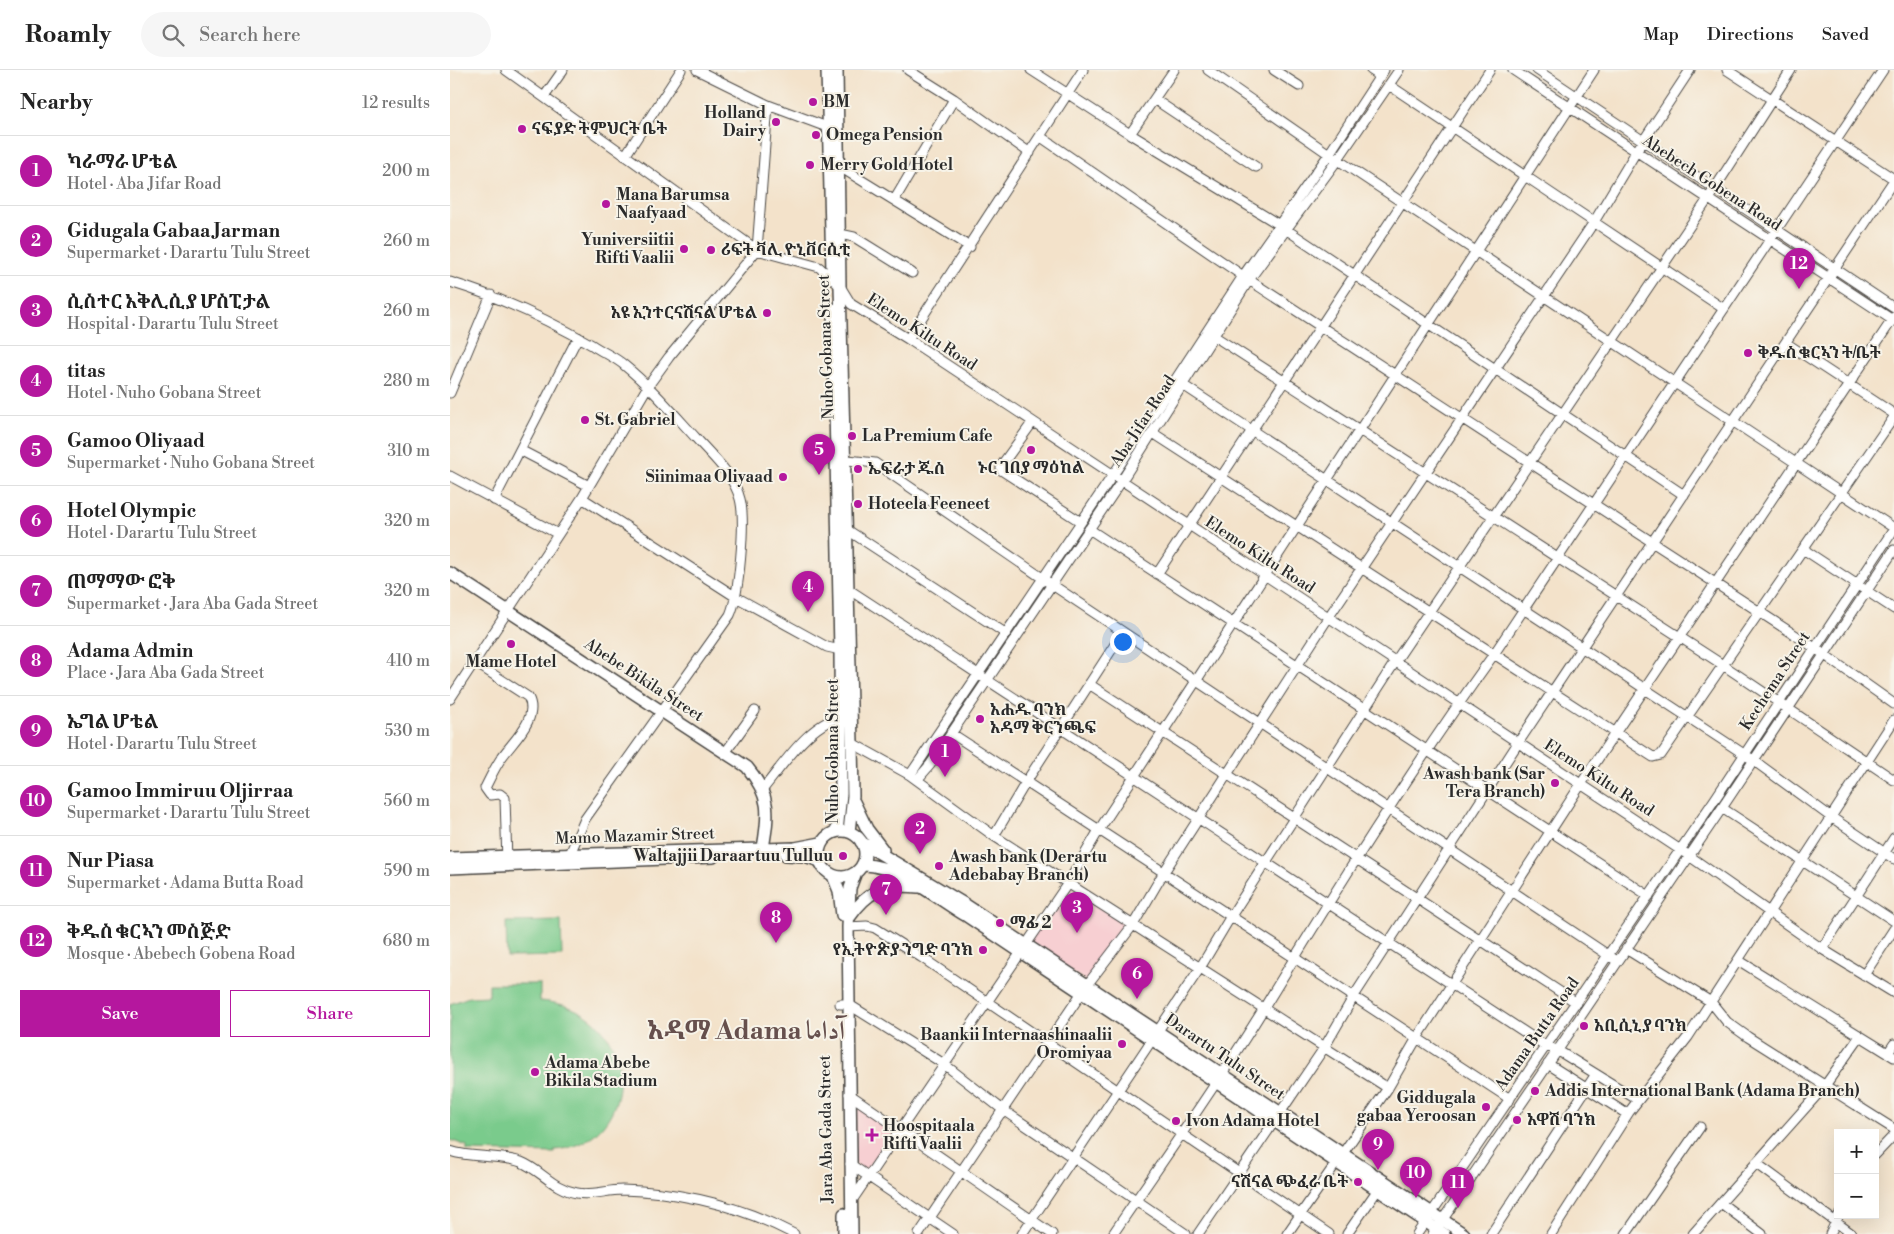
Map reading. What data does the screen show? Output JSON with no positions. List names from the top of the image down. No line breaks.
{"streets":{"main road":["Nuho Gobana Street","Abebe Bikila Street","Mamo Mazamir Street","Darartu Tulu Street","Jara Aba Gada Street"],"street":["Abebech Gobena Road","Elemo Kiltu Road","Aba Jifar Road","Kechema Street","Adama Butta Road"]},"crossings":[["Elemo Kiltu Road","Nuho Gobana Street"],["Elemo Kiltu Road","Aba Jifar Road"],["Elemo Kiltu Road","Kechema Street"],["Elemo Kiltu Road","Adama Butta Road"],["Nuho Gobana Street","Mamo Mazamir Street"],["Nuho Gobana Street","Darartu Tulu Street"],["Nuho Gobana Street","Jara Aba Gada Street"],["Abebe Bikila Street","Mamo Mazamir Street"],["Kechema Street","Adama Butta Road"],["Mamo Mazamir Street","Darartu Tulu Street"],["Mamo Mazamir Street","Jara Aba Gada Street"],["Adama Butta Road","Darartu Tulu Street"],["Darartu Tulu Street","Jara Aba Gada Street"]],"districts":["አዳማ Adama آداما"],"places":{"other":["BM","Holland Dairy","ናፍያድ ትምህርት ቤት","Omega Pension","Merry Gold Hotel","Mana Barumsa Naafyaad","Yuniversiitii Rifti Vaalii","ሪፍት ቫሊ ዮኒቨርሲቲ","አዩ ኢንተርናሽናል ሆቴል","ቅዱስ ቁርኣን ት/ቤት","St. Gabriel","La Premium Cafe","ኑር ገበያ ማዕከል","ኤፍራታ ጁስ","Siinimaa Oliyaad","Hoteela Feeneet","Mame Hotel","አሐዱ ባንክ አዳማ ቅርንጫፍ","Awash bank (Sar Tera Branch)","Waltajjii Daraartuu Tulluu","Awash bank (Derartu Adebabay Branch)","ማፊ 2","የኢትዮጵያ ንግድ ባንክ","አቢሲኒያ ባንክ","Baankii Internaashinaalii Oromiyaa","Adama Abebe Bikila Stadium","Addis International Bank (Adama Branch)","Giddugala gabaa Yeroosan","አዋሽ ባንክ","Ivon Adama Hotel","ናሽናል ጭፈራ ቤት"],"health":["Hoospitaala Rifti Vaalii"]},"page":{"header":"Roamly","search":"Search here","nav":["Map","Directions","Saved"],"heading":["Nearby","12 results"],"list":[{"mark":"1","name":"ካራማራ ሆቴል","note":"Hotel · Aba Jifar Road","value":"200 m"},{"mark":"2","name":"Gidugala Gabaa Jarman","note":"Supermarket · Darartu Tulu Street","value":"260 m"},{"mark":"3","name":"ሲስተር አቅሊሲያ ሆስፒታል","note":"Hospital · Darartu Tulu Street","value":"260 m"},{"mark":"4","name":"titas","note":"Hotel · Nuho Gobana Street","value":"280 m"},{"mark":"5","name":"Gamoo Oliyaad","note":"Supermarket · Nuho Gobana Street","value":"310 m"},{"mark":"6","name":"Hotel Olympic","note":"Hotel · Darartu Tulu Street","value":"320 m"},{"mark":"7","name":"ጠማማው ፎቅ","note":"Supermarket · Jara Aba Gada Street","value":"320 m"},{"mark":"8","name":"Adama Admin","note":"Place · Jara Aba Gada Street","value":"410 m"},{"mark":"9","name":"ኤግል ሆቴል","note":"Hotel · Darartu Tulu Street","value":"530 m"},{"mark":"10","name":"Gamoo Immiruu Oljirraa","note":"Supermarket · Darartu Tulu Street","value":"560 m"},{"mark":"11","name":"Nur Piasa","note":"Supermarket · Adama Butta Road","value":"590 m"},{"mark":"12","name":"ቅዱስ ቁርኣን መስጅድ","note":"Mosque · Abebech Gobena Road","value":"680 m"}],"pins":["12","5","4","1","2","7","3","8","6","9","10","11"],"buttons":["Save","Share"],"map_buttons":["+","−"]}}
